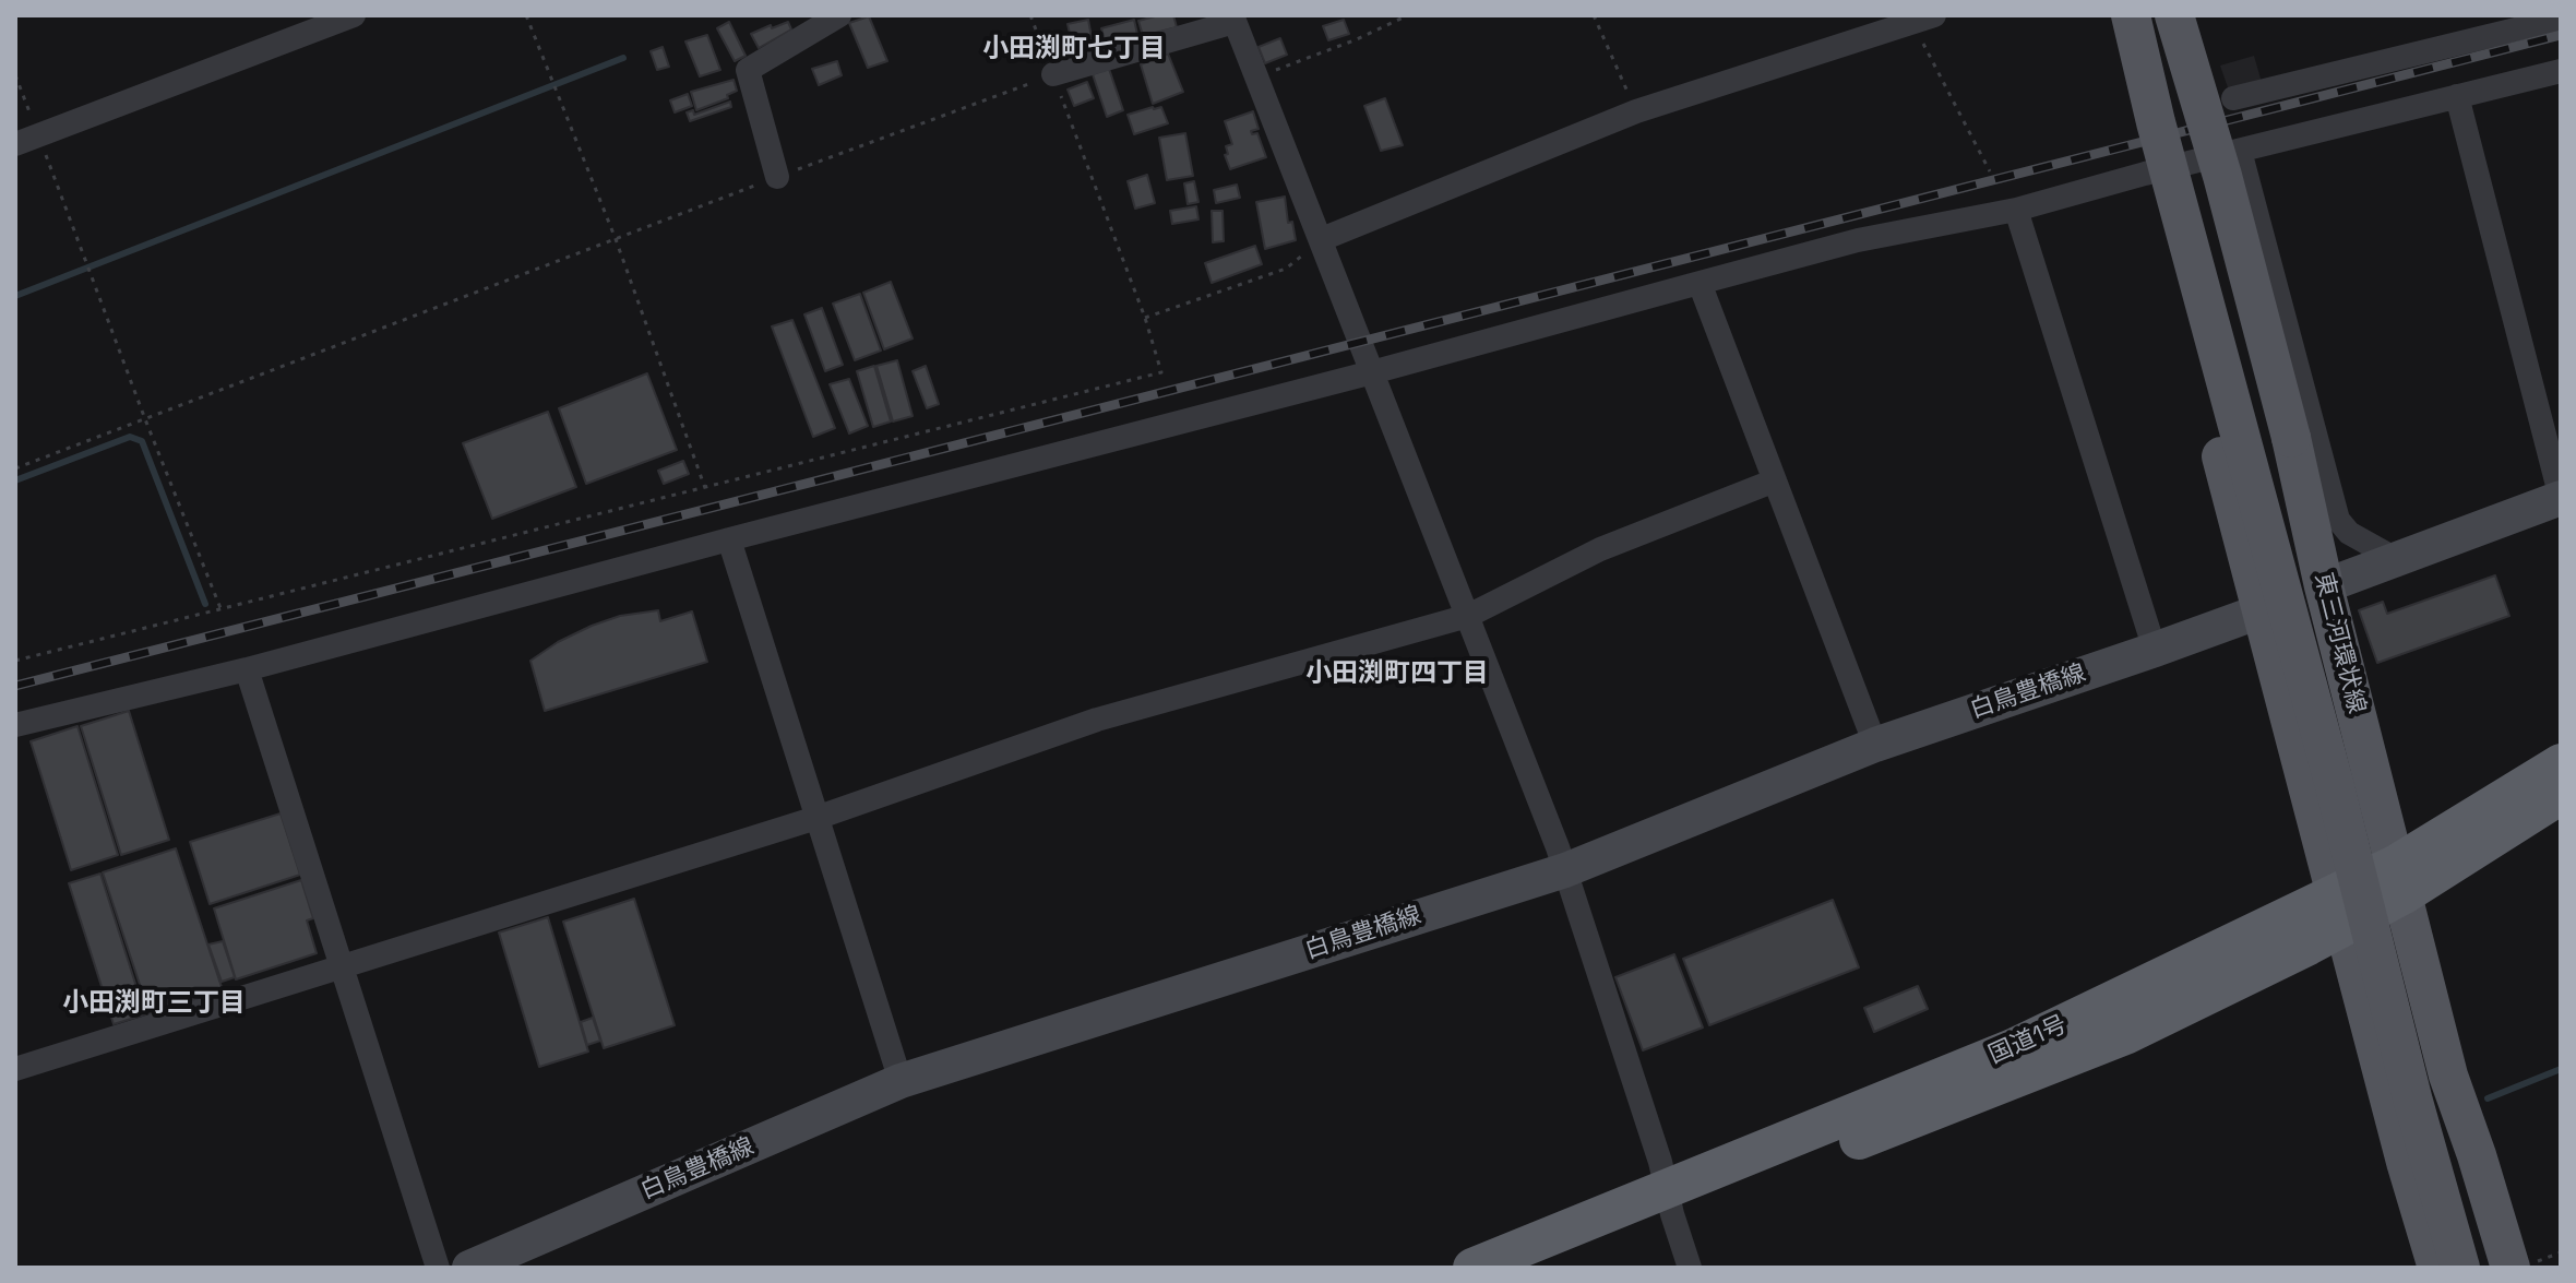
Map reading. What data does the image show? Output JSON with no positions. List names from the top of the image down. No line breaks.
{"streets":{"highway":["国道1号"],"main road":["東三河環状線","白鳥豊橋線"]},"crossings":[["東三河環状線","国道1号"]],"districts":["小田渕町七丁目","小田渕町四丁目","小田渕町三丁目"]}
